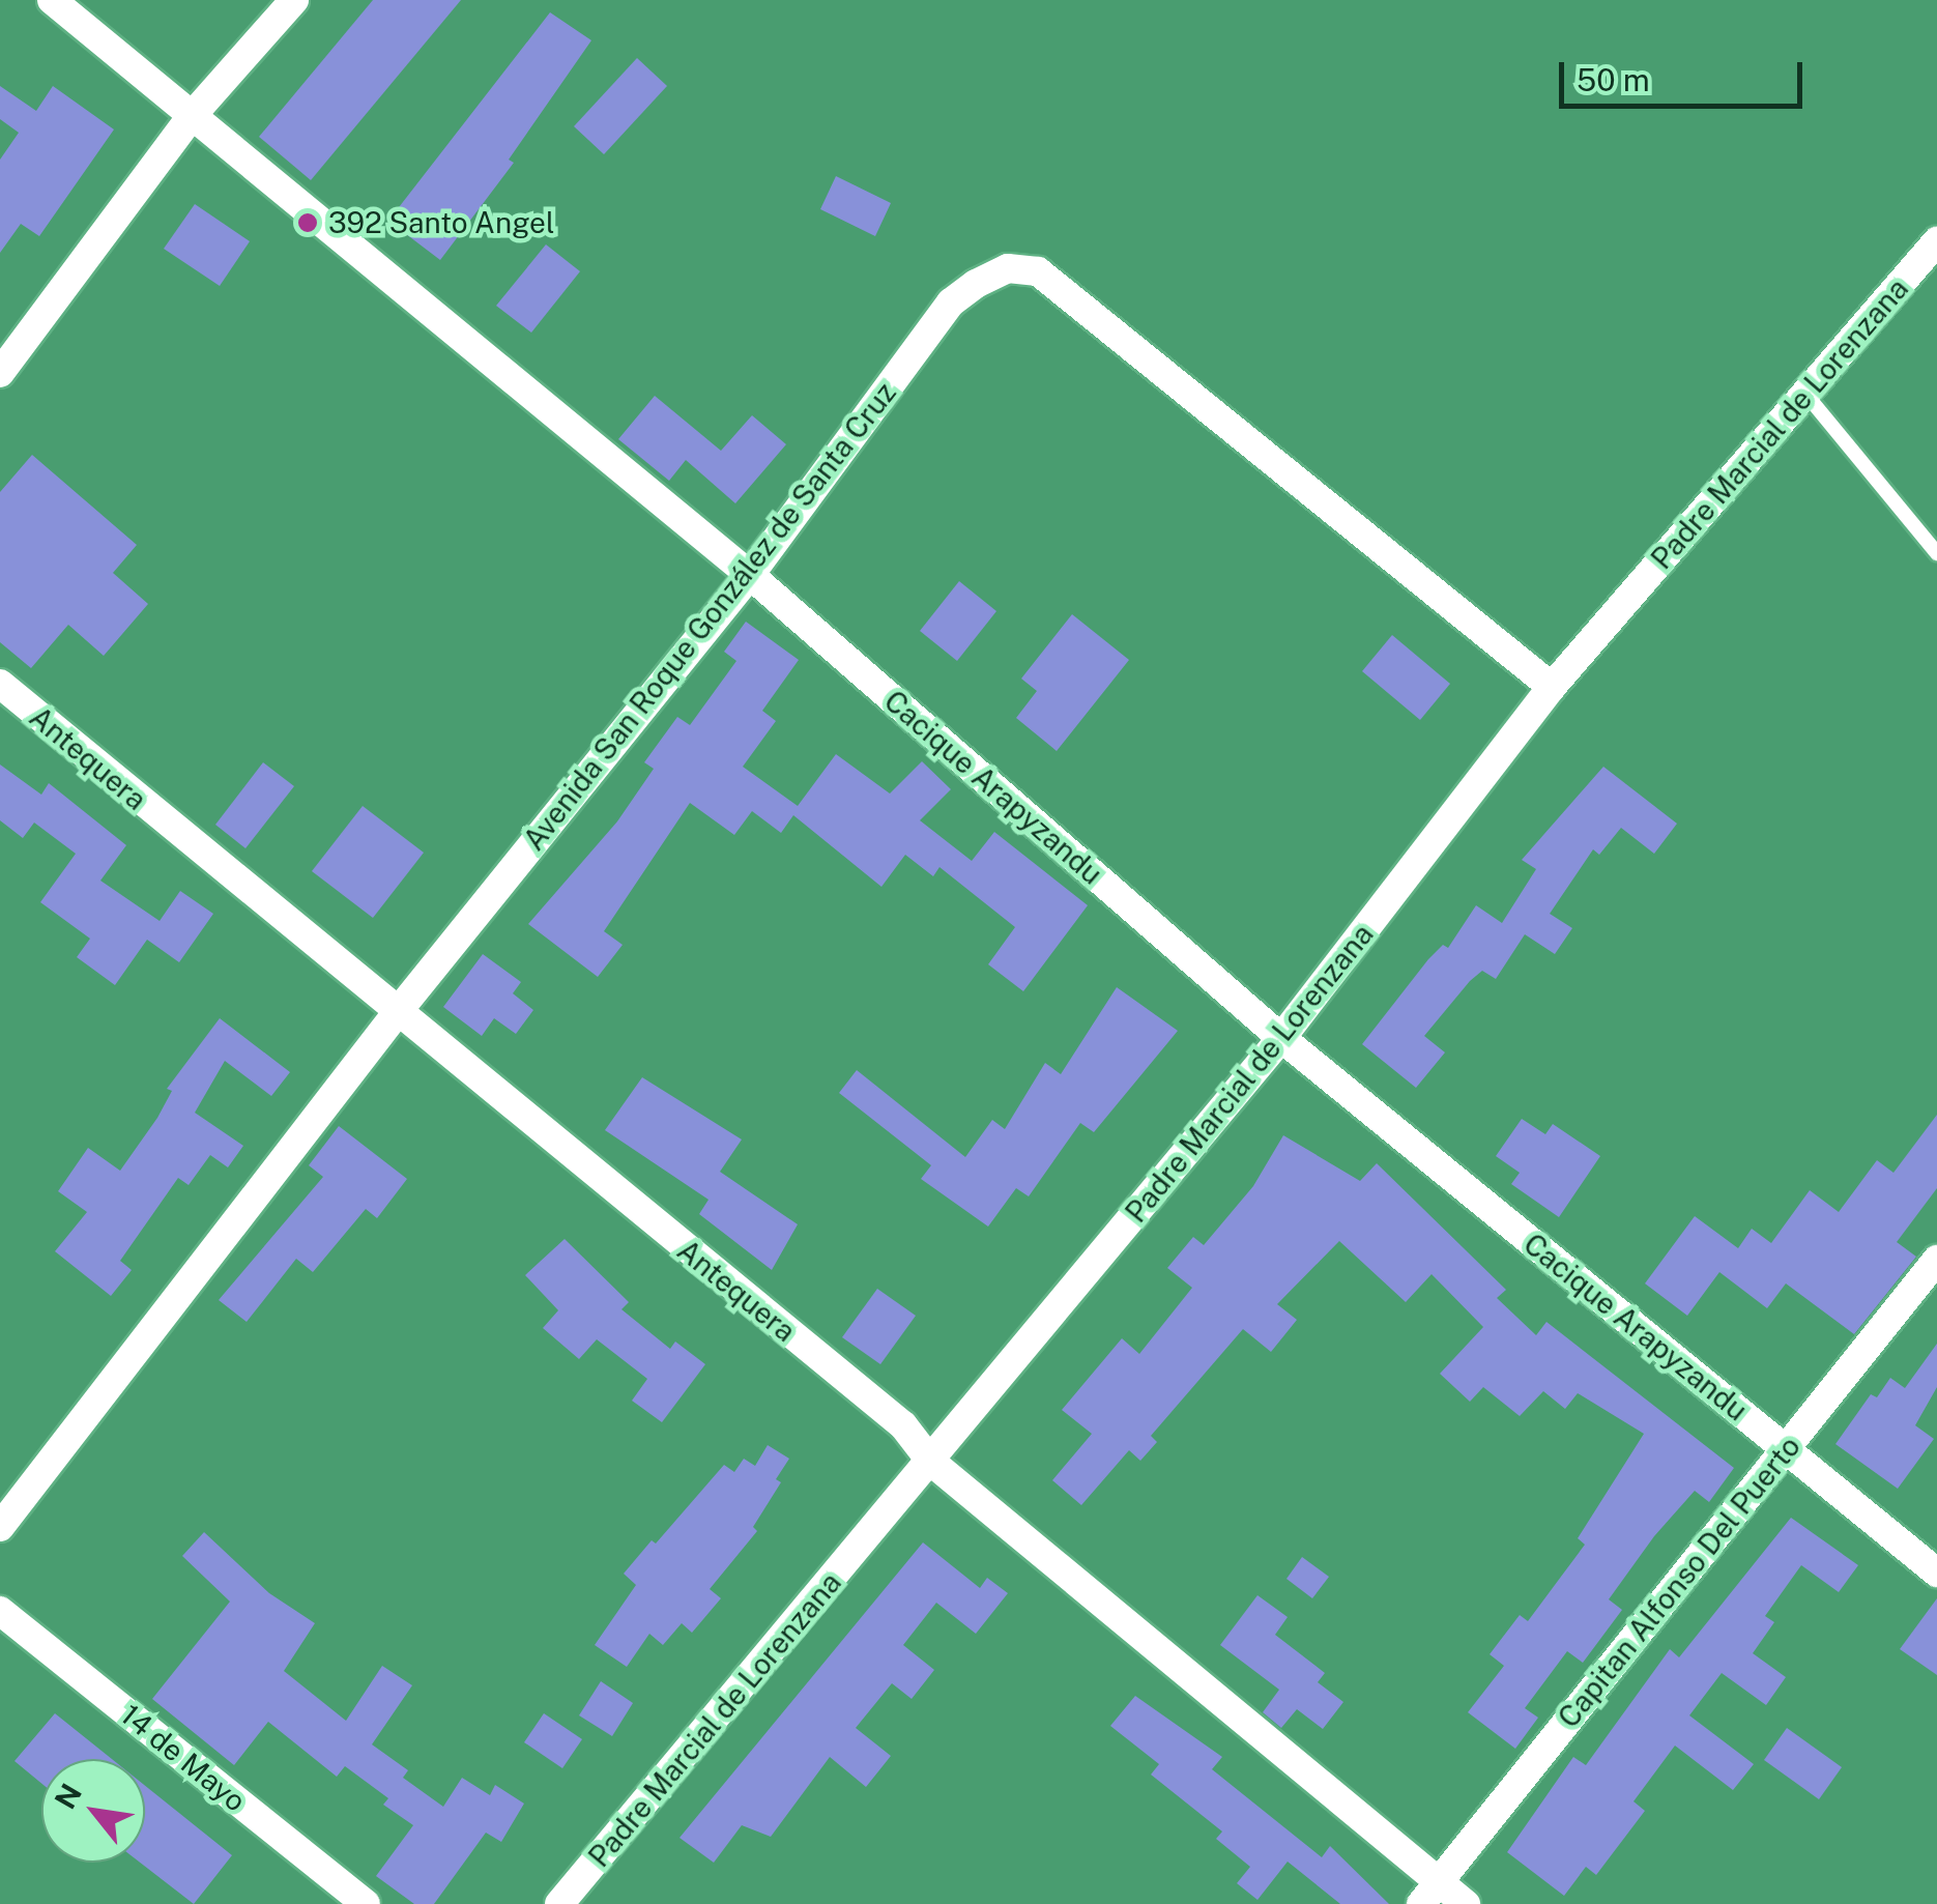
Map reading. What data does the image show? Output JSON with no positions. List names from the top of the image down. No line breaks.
{"streets":{"street":["Padre Marcial de Lorenzana","Avenida San Roque González de Santa Cruz","Antequera","Cacique Arapyzandu","Capitan Alfonso Del Puerto","14 de Mayo"]},"crossings":[["Padre Marcial de Lorenzana","Avenida San Roque González de Santa Cruz"],["Padre Marcial de Lorenzana","Antequera"],["Padre Marcial de Lorenzana","Cacique Arapyzandu"],["Avenida San Roque González de Santa Cruz","Antequera"],["Avenida San Roque González de Santa Cruz","Cacique Arapyzandu"],["Antequera","Capitan Alfonso Del Puerto"],["Cacique Arapyzandu","Capitan Alfonso Del Puerto"]],"places":["392 Santo Angel"],"scale_bar":"50 m","north":"top left"}
